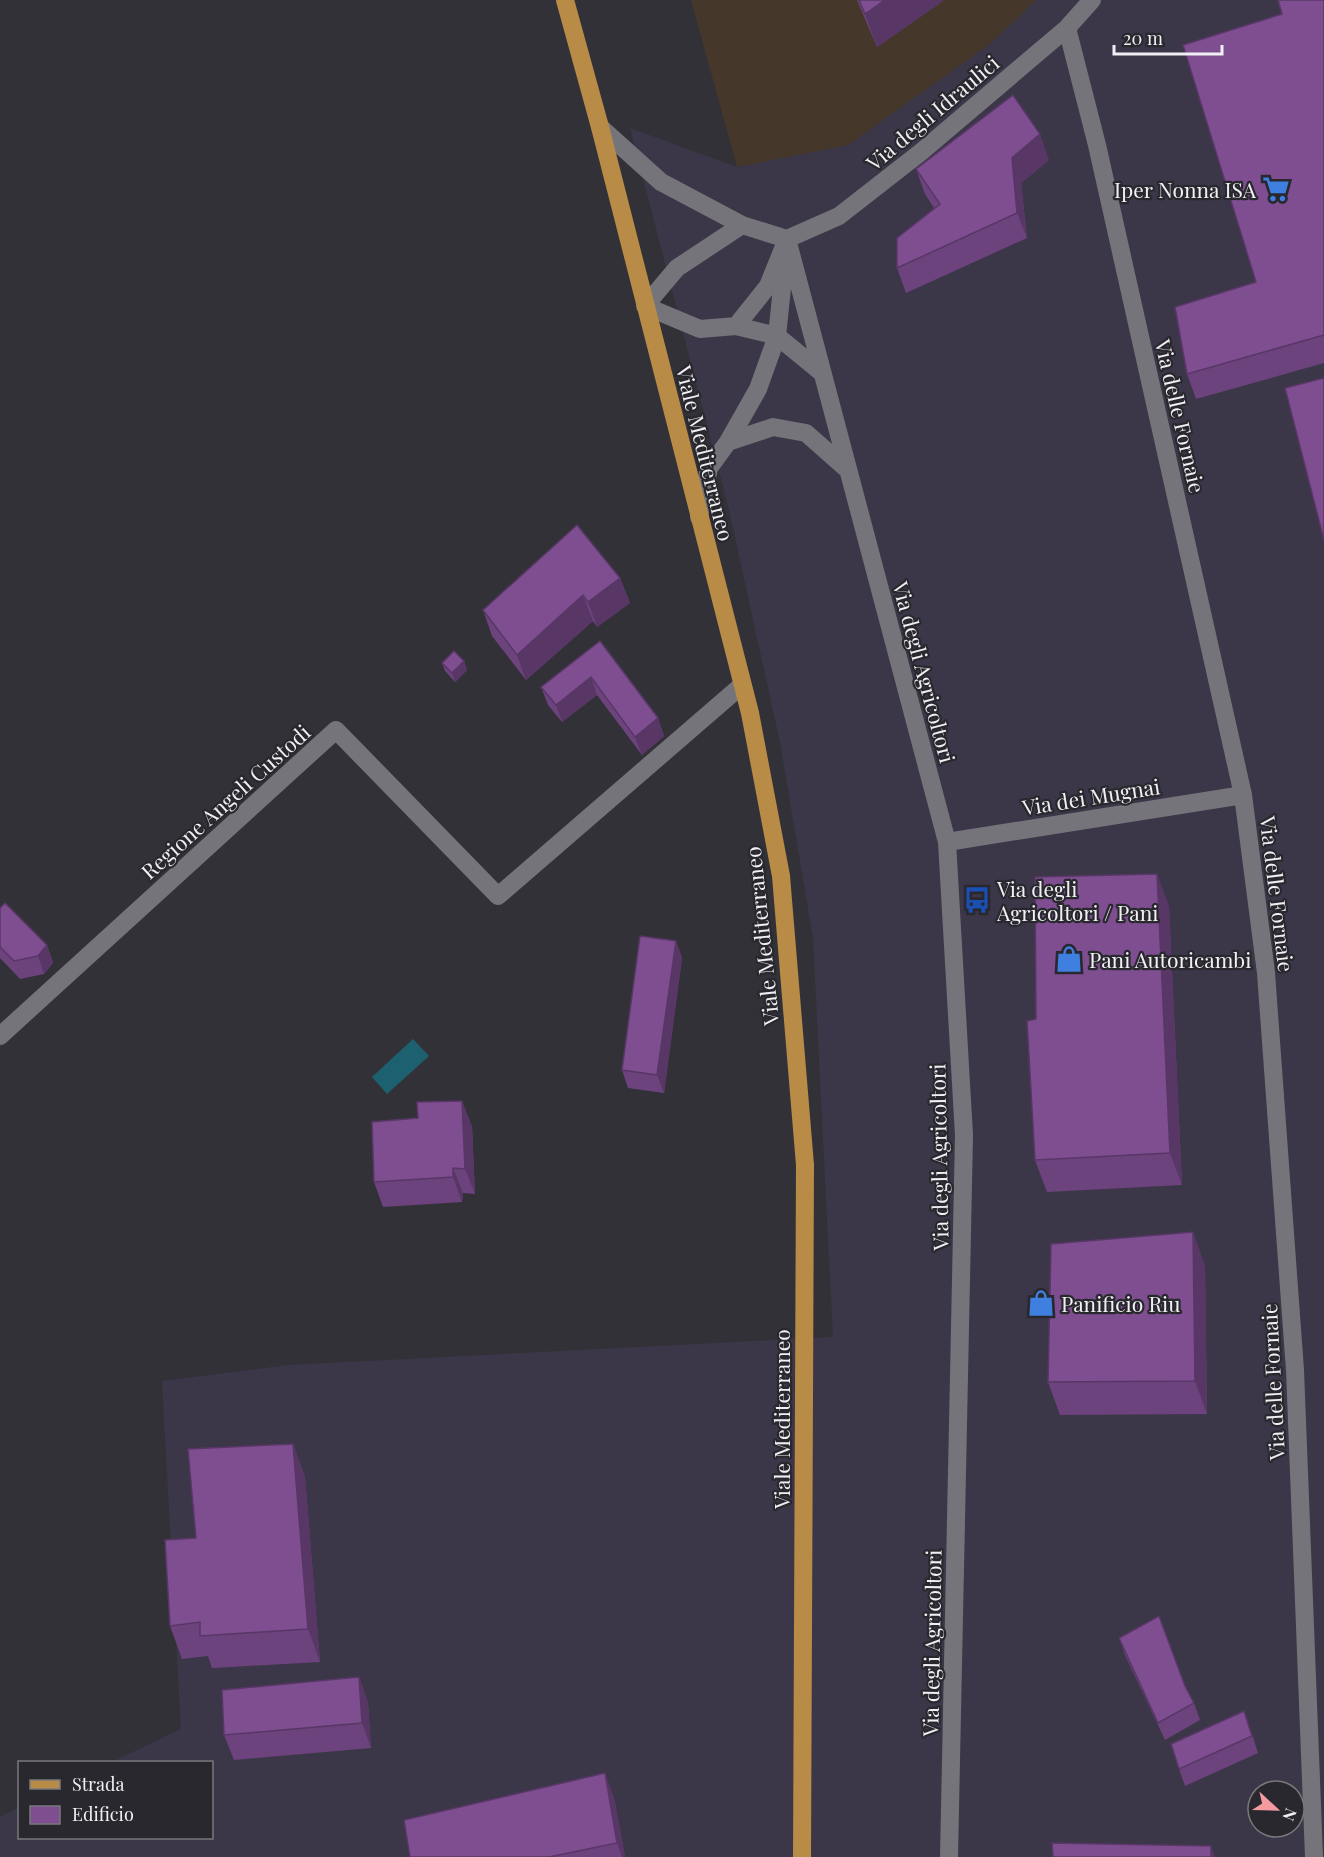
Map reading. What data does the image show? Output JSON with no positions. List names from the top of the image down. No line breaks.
{"streets":{"main road":["Viale Mediterraneo"],"street":["Via degli Idraulici","Via delle Fornaie","Via degli Agricoltori","Via dei Mugnai","Regione Angeli Custodi"]},"crossings":[["Via degli Idraulici","Via delle Fornaie"],["Via degli Idraulici","Via degli Agricoltori"],["Via delle Fornaie","Via dei Mugnai"],["Viale Mediterraneo","Regione Angeli Custodi"],["Via degli Agricoltori","Via dei Mugnai"]],"places":{"supermarket":["Iper Nonna ISA"],"bus stop":["Via degli Agricoltori / Pani"],"shop":["Pani Autoricambi","Panificio Riu"]},"legend":["Strada","Edificio"],"scale_bar":"20 m","north":"right"}
